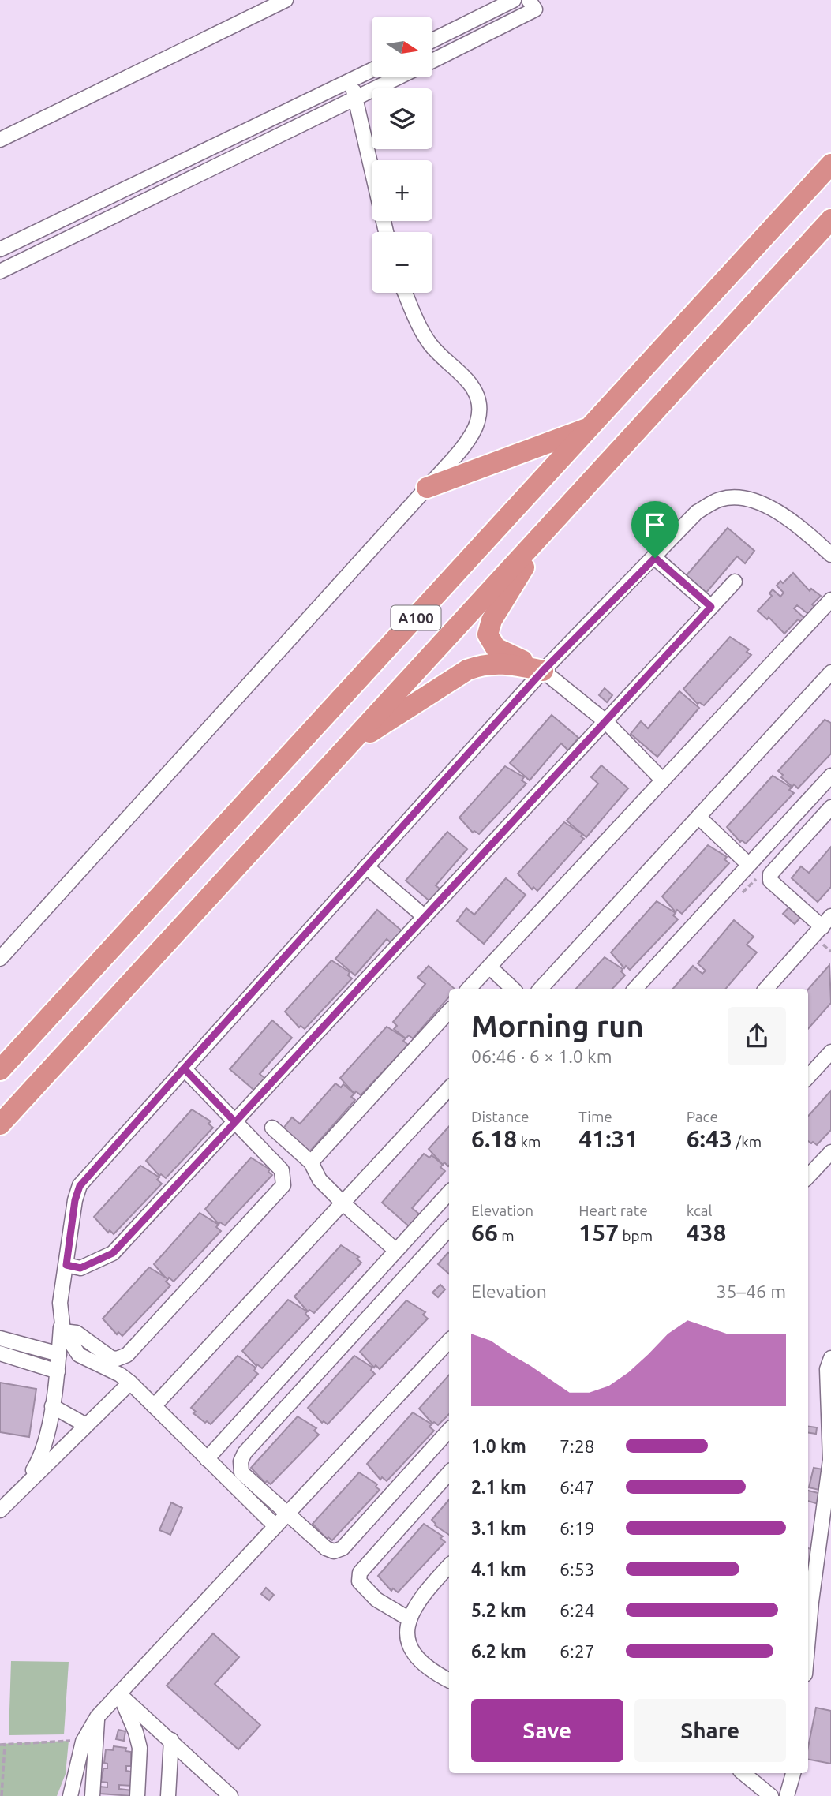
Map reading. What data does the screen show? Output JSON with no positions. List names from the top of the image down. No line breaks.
{"streets":{"highway":["A100"]},"north":"right","page":{"map_buttons":["+","−"],"heading":["Morning run","06:46 · 6 × 1.0 km"],"stats":[["Distance","6.18 km"],["Time","41:31"],["Pace","6:43 /km"],["Elevation","66 m"],["Heart rate","157 bpm"],["kcal","438"]],"chart":["Elevation","35–46 m"],"list":[{"name":"1.0 km","note":"7:28"},{"name":"2.1 km","note":"6:47"},{"name":"3.1 km","note":"6:19"},{"name":"4.1 km","note":"6:53"},{"name":"5.2 km","note":"6:24"},{"name":"6.2 km","note":"6:27"}],"buttons":["Save","Share"]}}
